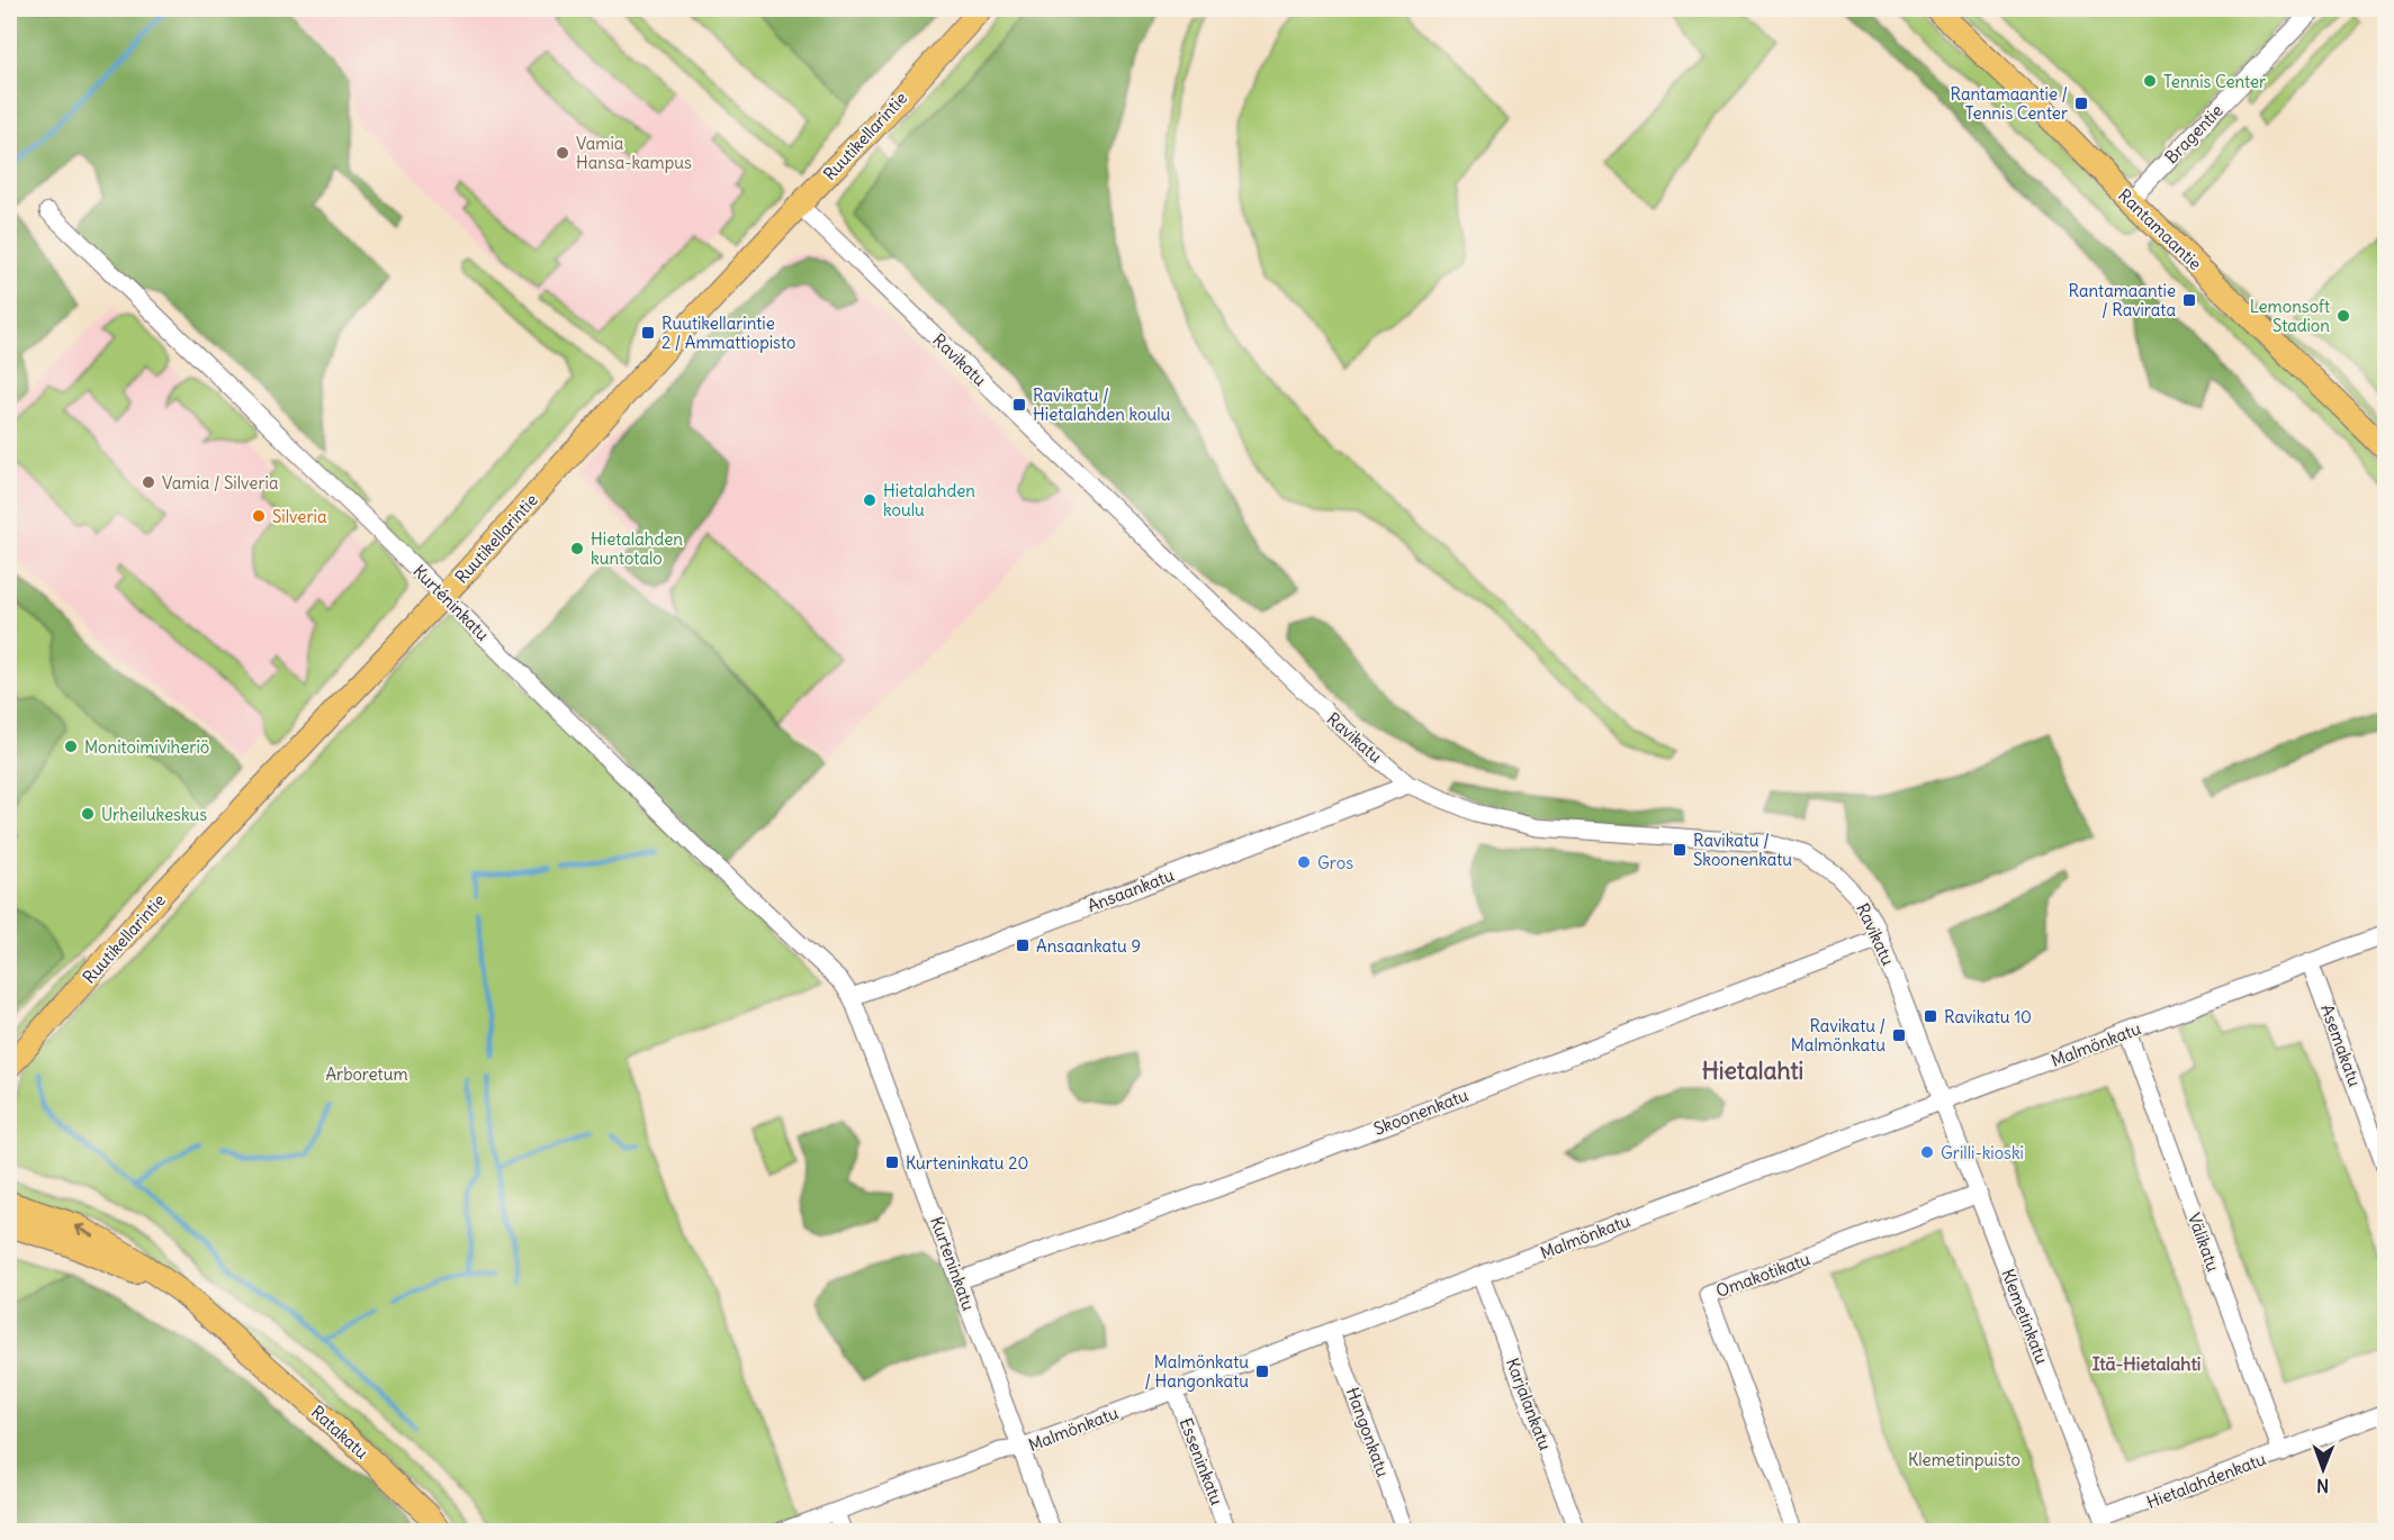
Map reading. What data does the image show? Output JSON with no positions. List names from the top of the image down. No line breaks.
{"streets":{"main road":["Ruutikellarintie","Rantamaantie","Ratakatu"],"street":["Bragentie","Ravikatu","Kurténinkatu","Ansaankatu","Malmönkatu","Asemakatu","Skoonenkatu","Välikatu","Kurteninkatu","Omakotikatu","Klemetinkatu","Karjalankatu","Hangonkatu","Esseninkatu","Hietalahdenkatu"]},"crossings":[["Bragentie","Rantamaantie"],["Ruutikellarintie","Ravikatu"],["Ruutikellarintie","Kurténinkatu"],["Ravikatu","Ansaankatu"],["Ravikatu","Malmönkatu"],["Ravikatu","Skoonenkatu"],["Ravikatu","Klemetinkatu"],["Kurténinkatu","Ansaankatu"],["Kurténinkatu","Kurteninkatu"],["Ansaankatu","Kurteninkatu"],["Malmönkatu","Asemakatu"],["Malmönkatu","Välikatu"],["Malmönkatu","Kurteninkatu"],["Malmönkatu","Klemetinkatu"],["Malmönkatu","Karjalankatu"],["Malmönkatu","Hangonkatu"],["Malmönkatu","Esseninkatu"],["Skoonenkatu","Kurteninkatu"],["Välikatu","Hietalahdenkatu"],["Omakotikatu","Klemetinkatu"],["Klemetinkatu","Hietalahdenkatu"]],"districts":["Hietalahti","Itä-Hietalahti"],"parks":["Arboretum","Klemetinpuisto"],"places":{"other":["Tennis Center","Vamia Hansa-kampus","Lemonsoft Stadion","Vamia / Silveria","Hietalahden koulu","Silveria","Hietalahden kuntotalo","Monitoimiviheriö","Urheilukeskus","Gros","Grilli-kioski"],"transit":["Rantamaantie / Tennis Center","Rantamaantie / Ravirata","Ruutikellarintie 2 / Ammattiopisto","Ravikatu / Hietalahden koulu","Ravikatu / Skoonenkatu","Ansaankatu 9","Ravikatu 10","Ravikatu / Malmönkatu","Kurteninkatu 20","Malmönkatu / Hangonkatu"]},"north":"bottom"}
